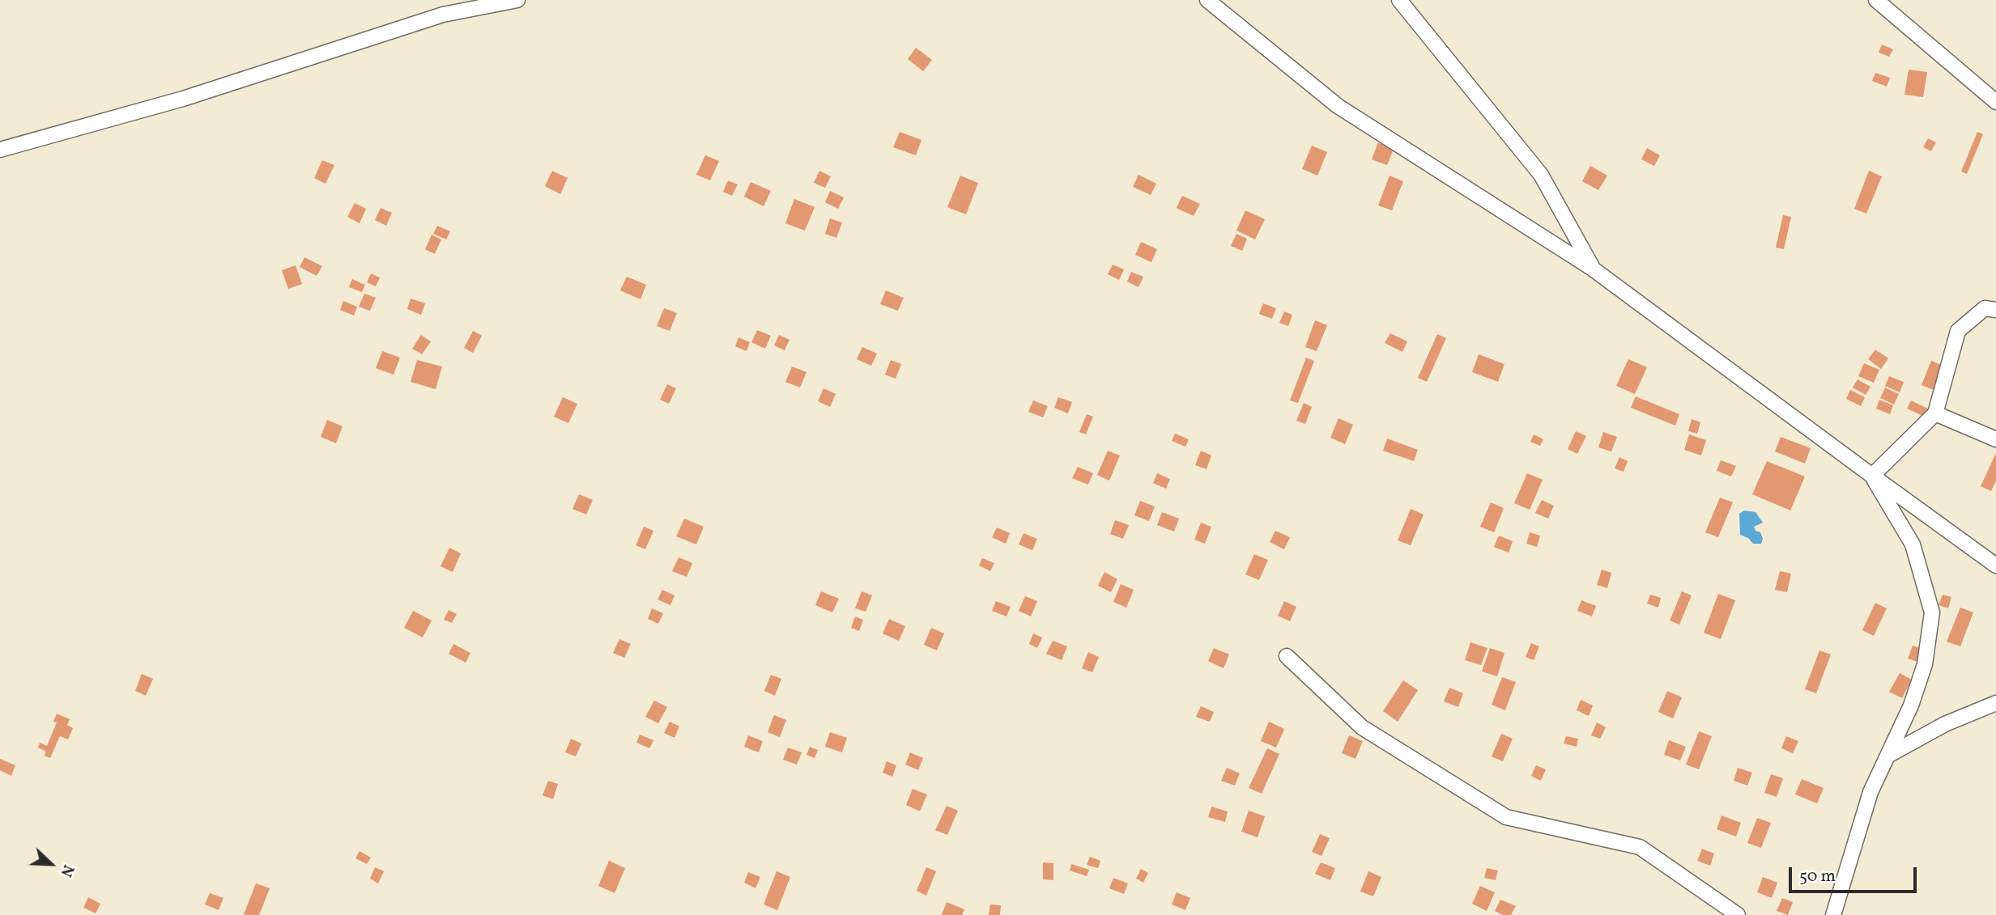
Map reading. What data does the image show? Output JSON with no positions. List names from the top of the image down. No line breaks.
{"scale_bar":"50 m","north":"bottom right"}
